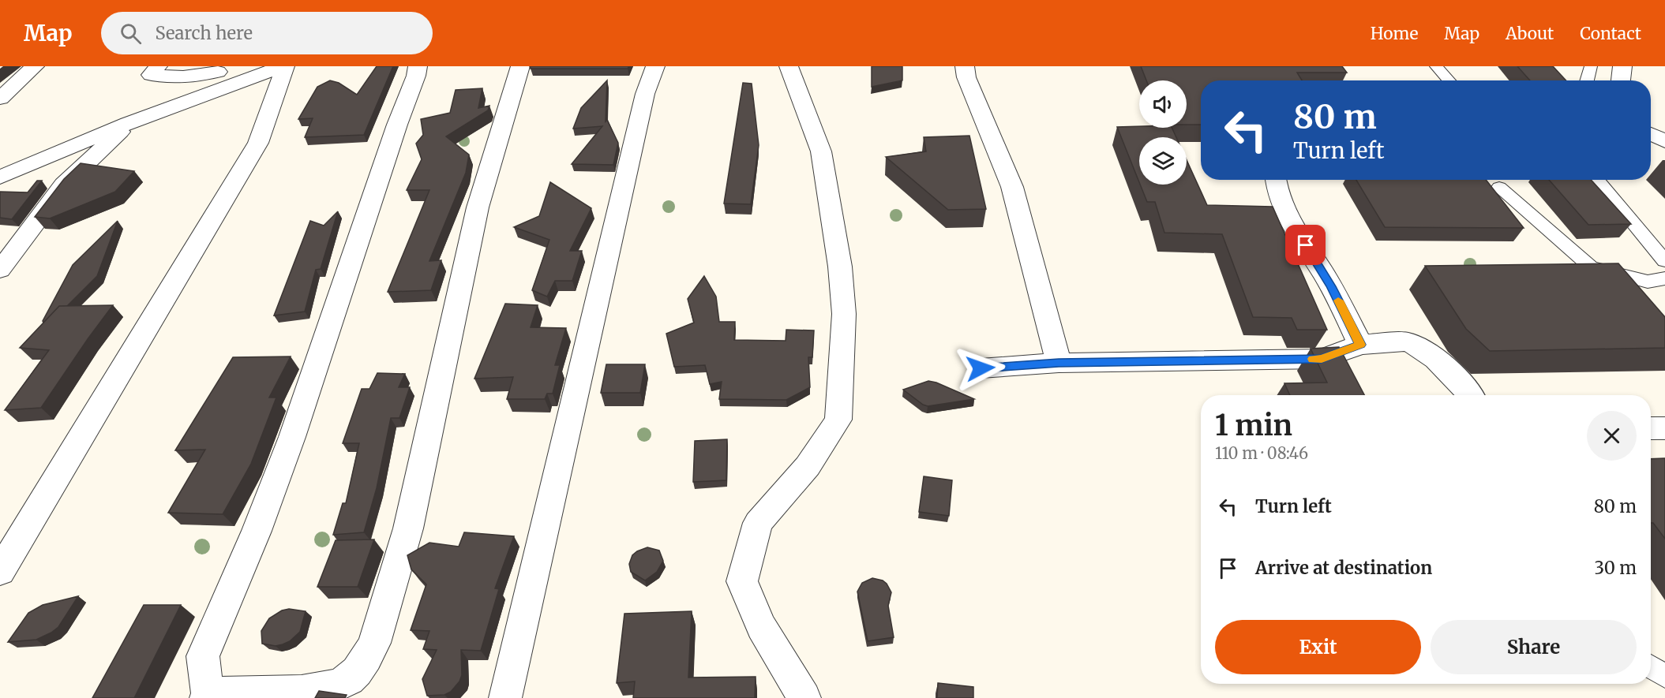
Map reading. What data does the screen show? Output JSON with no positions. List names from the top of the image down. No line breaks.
{"page":{"header":"Map","search":"Search here","nav":["Home","Map","About","Contact"],"turn":["80 m","Turn left"],"heading":["1 min","110 m · 08:46"],"list":[{"name":"Turn left","value":"80 m"},{"name":"Arrive at destination","value":"30 m"}],"buttons":["Exit","Share"]}}
